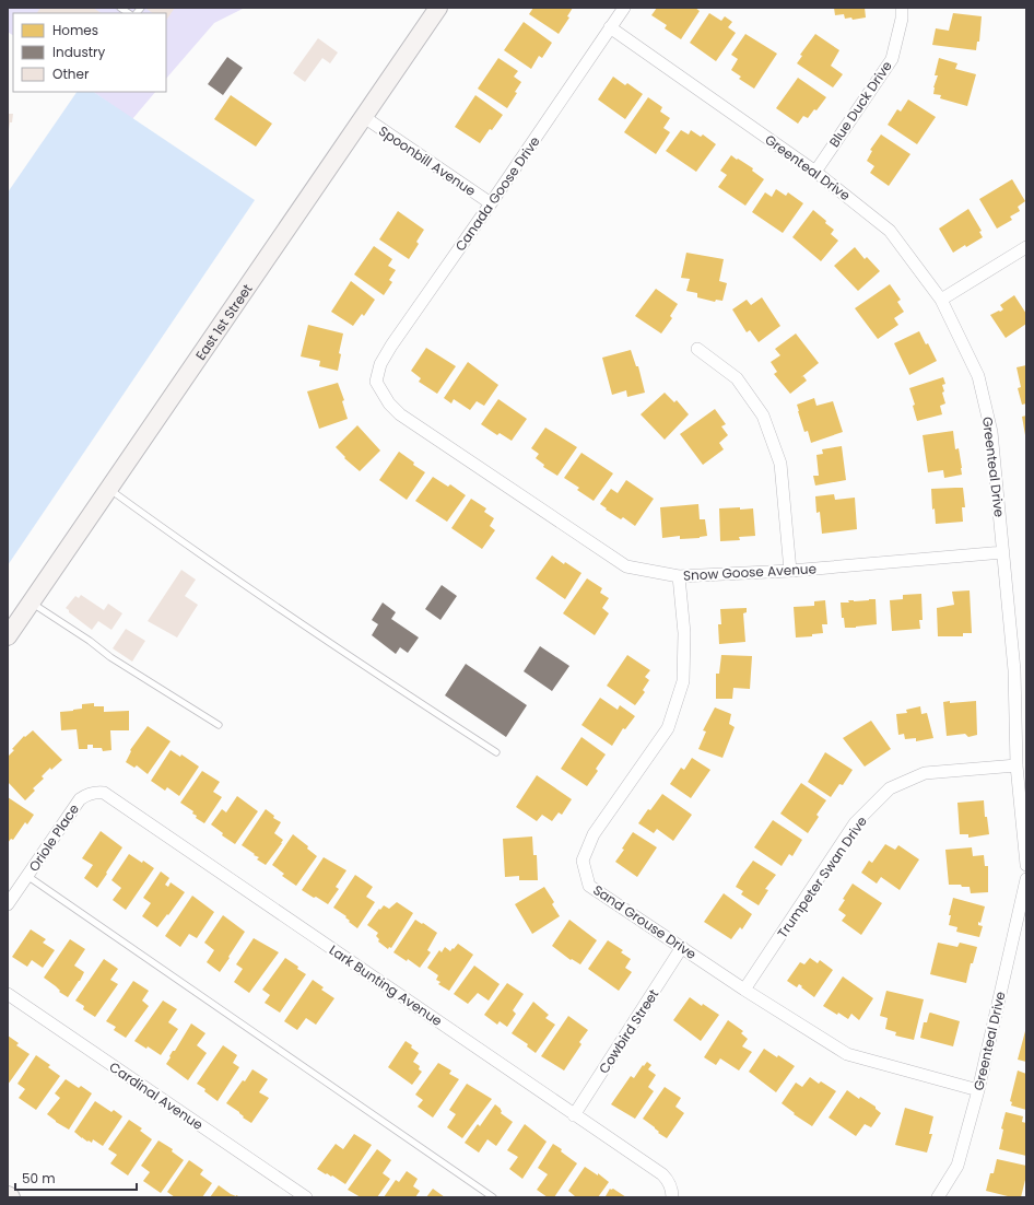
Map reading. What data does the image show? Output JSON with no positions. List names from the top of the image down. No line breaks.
{"streets":{"main road":["East 1st Street"],"street":["Blue Duck Drive","Spoonbill Avenue","Greenteal Drive","Canada Goose Drive","Snow Goose Avenue","Oriole Place","Trumpeter Swan Drive","Sand Grouse Drive","Lark Bunting Avenue","Cowbird Street","Cardinal Avenue"]},"crossings":[["Blue Duck Drive","Greenteal Drive"],["Spoonbill Avenue","Canada Goose Drive"],["Spoonbill Avenue","East 1st Street"],["Greenteal Drive","Canada Goose Drive"],["Greenteal Drive","Snow Goose Avenue"],["Greenteal Drive","Trumpeter Swan Drive"],["Greenteal Drive","Sand Grouse Drive"],["Canada Goose Drive","Snow Goose Avenue"],["Snow Goose Avenue","Sand Grouse Drive"],["Oriole Place","Lark Bunting Avenue"],["Trumpeter Swan Drive","Sand Grouse Drive"],["Sand Grouse Drive","Cowbird Street"],["Lark Bunting Avenue","Cowbird Street"]],"legend":["Homes","Industry","Other"],"scale_bar":"50 m"}
